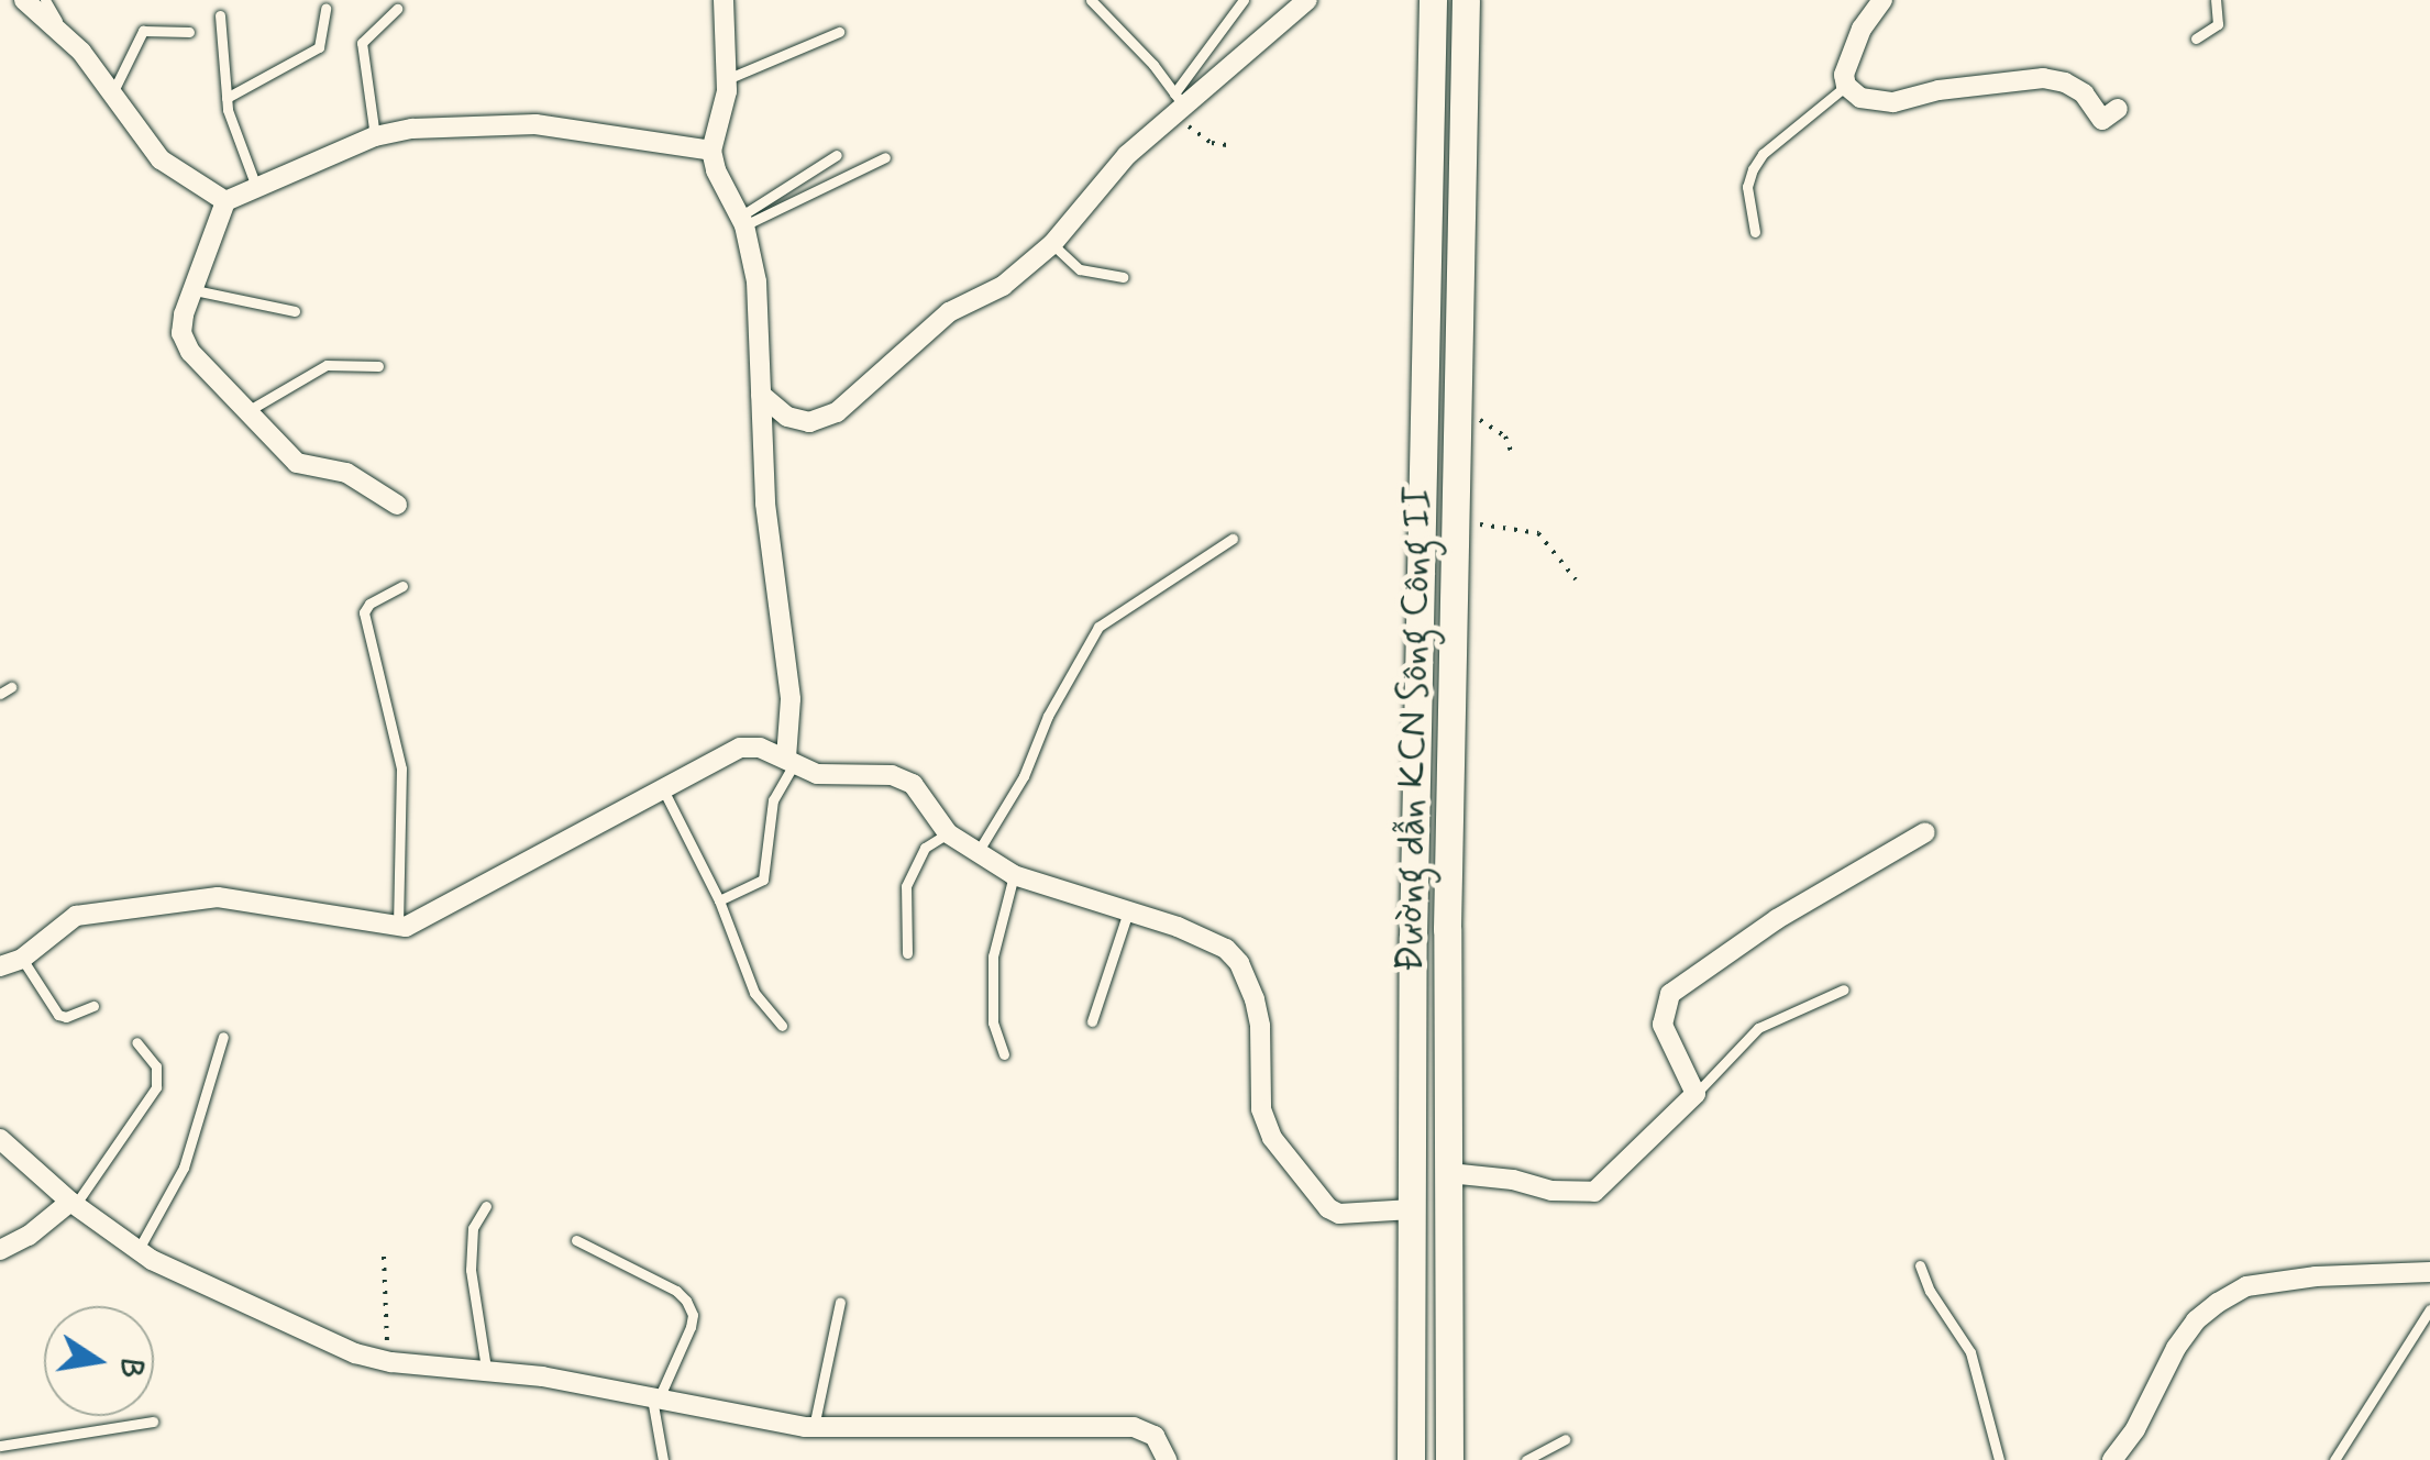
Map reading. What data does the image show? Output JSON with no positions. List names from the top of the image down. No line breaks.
{"streets":{"street":["Đường dẫn KCN Sông Công II"]},"north":"right"}
